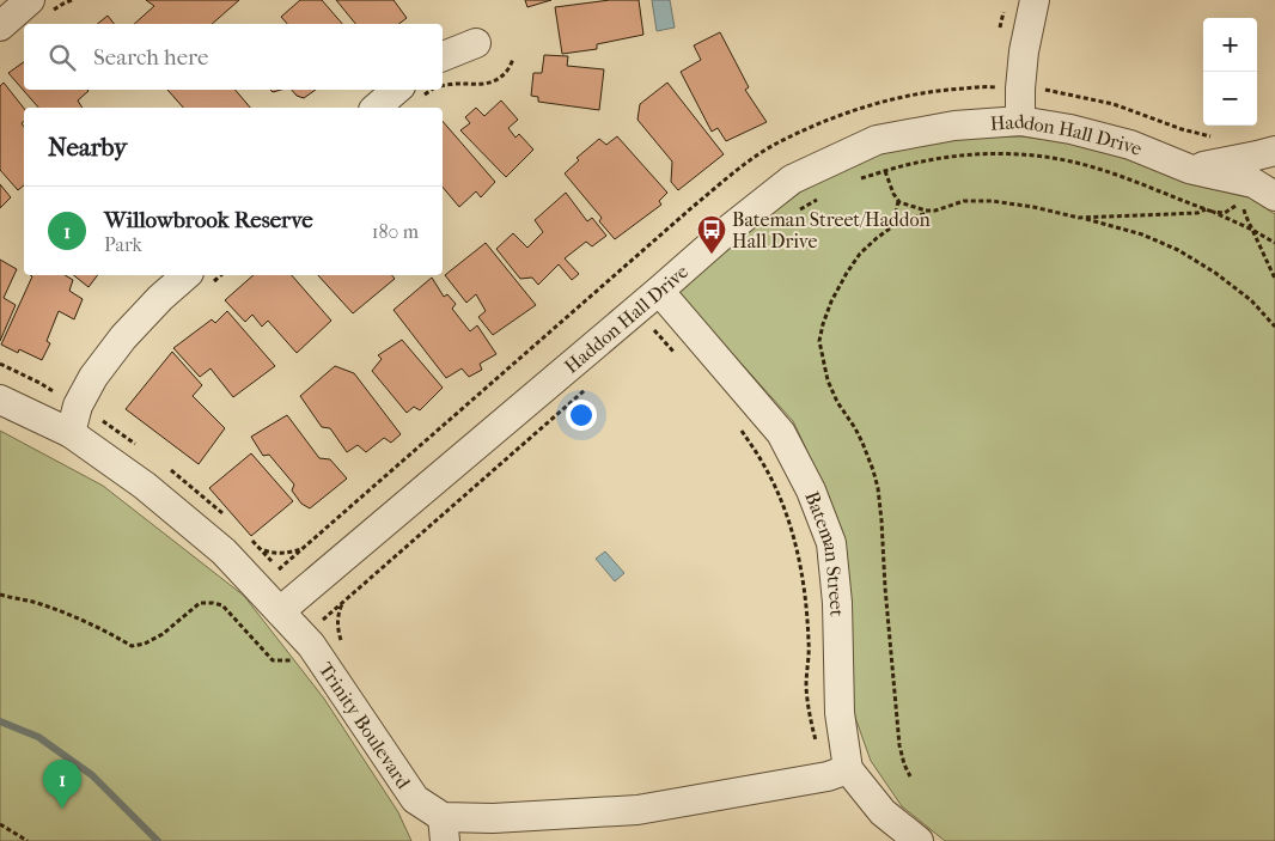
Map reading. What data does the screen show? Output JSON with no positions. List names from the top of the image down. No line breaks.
{"streets":{"street":["Haddon Hall Drive","Bateman Street","Trinity Boulevard"]},"crossings":[["Haddon Hall Drive","Bateman Street"],["Haddon Hall Drive","Trinity Boulevard"],["Bateman Street","Trinity Boulevard"]],"places":{"bus stop":["Bateman Street/Haddon Hall Drive"]},"page":{"map_buttons":["+","−"],"search":"Search here","heading":"Nearby","list":[{"mark":"1","name":"Willowbrook Reserve","note":"Park","value":"180 m"}],"pins":"1"}}
